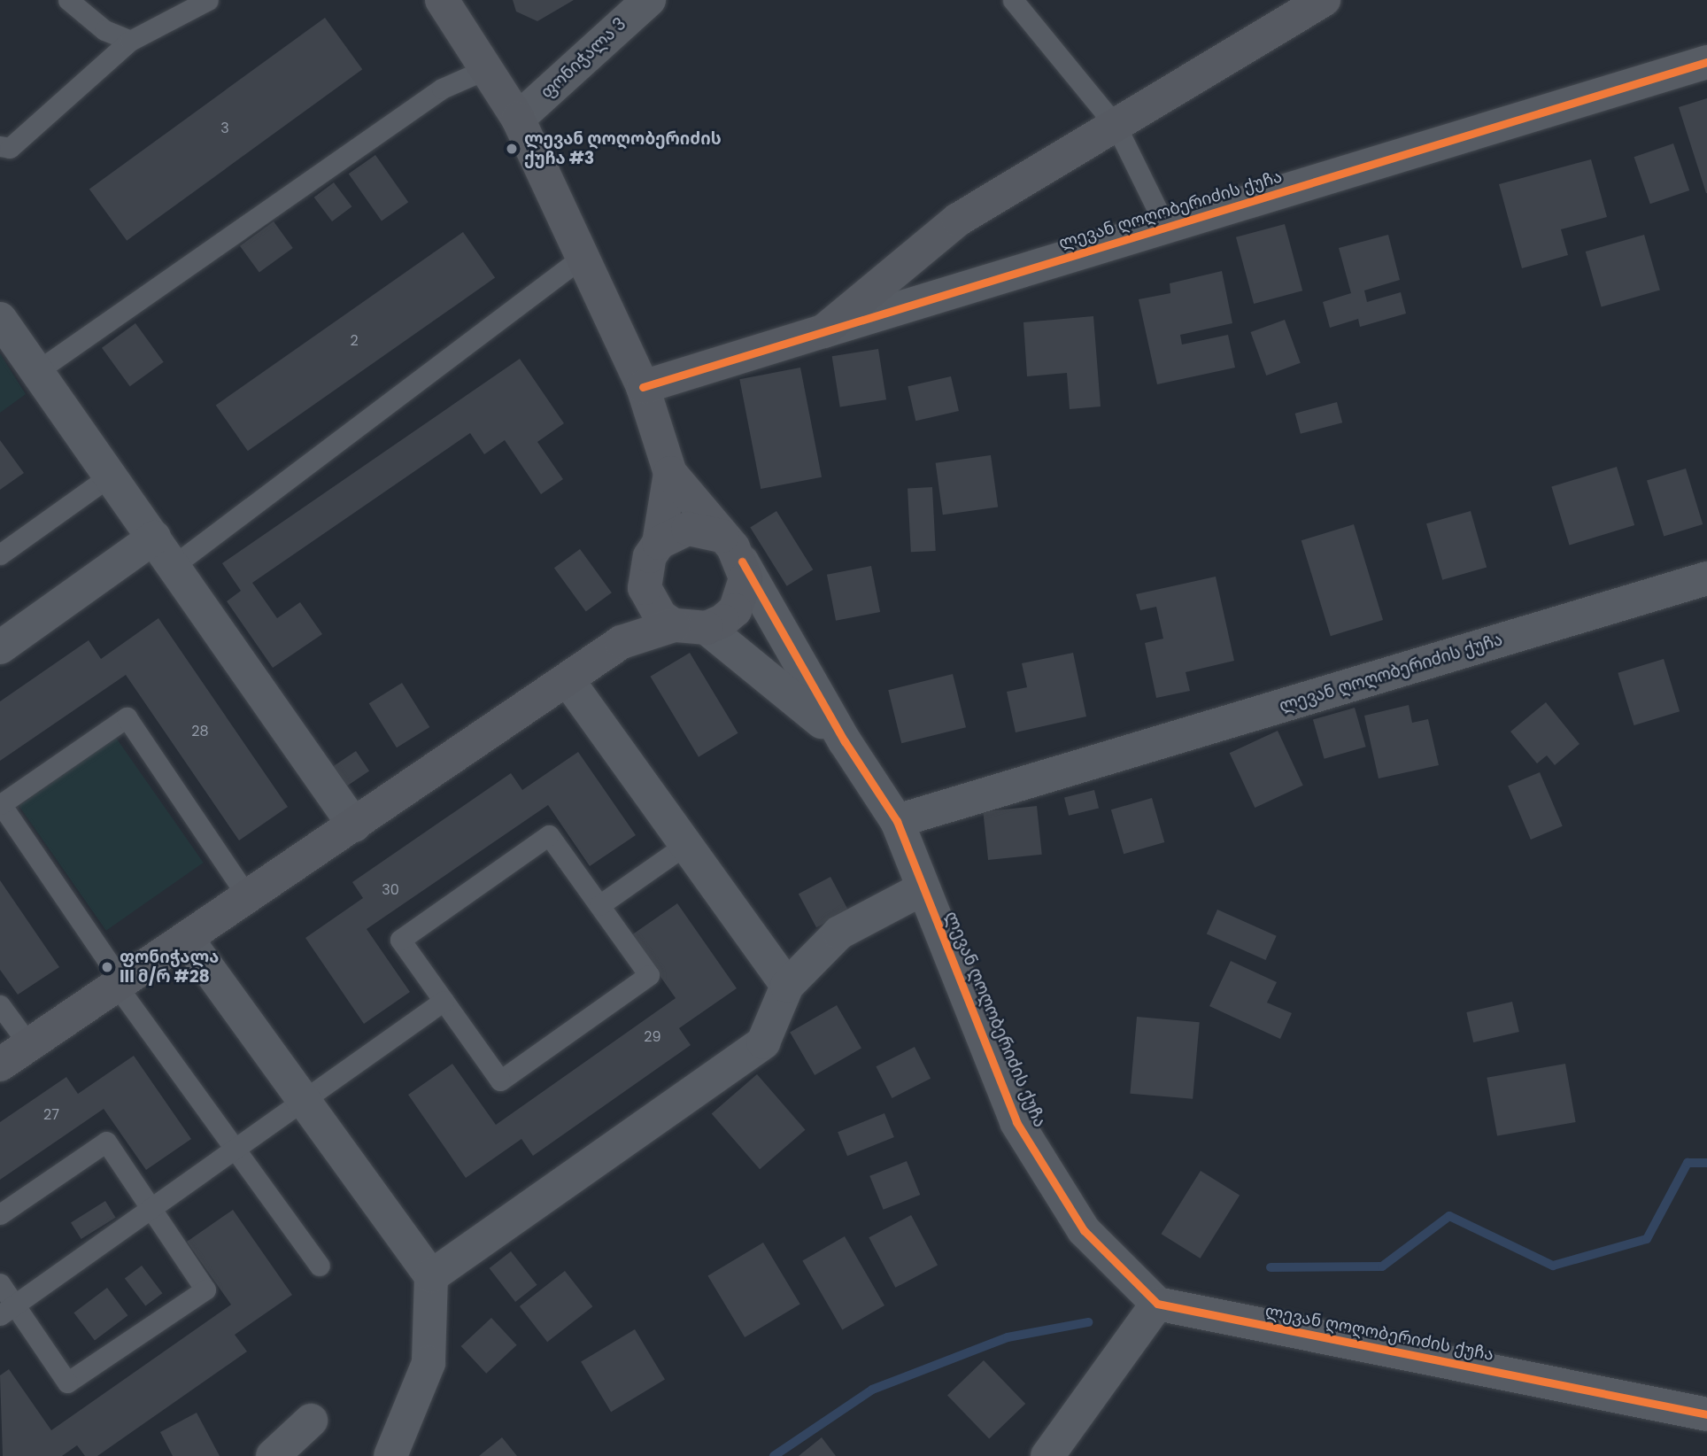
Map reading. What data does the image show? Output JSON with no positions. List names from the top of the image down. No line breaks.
{"streets":{"street":["ფონიჭალა 3","ლევან ღოღობერიძის ქუჩა"]},"places":["ლევან ღოღობერიძის ქუჩა #3","ფონიჭალა III მ/რ #28"],"house_numbers":["3","2","28","30","29","27"]}
